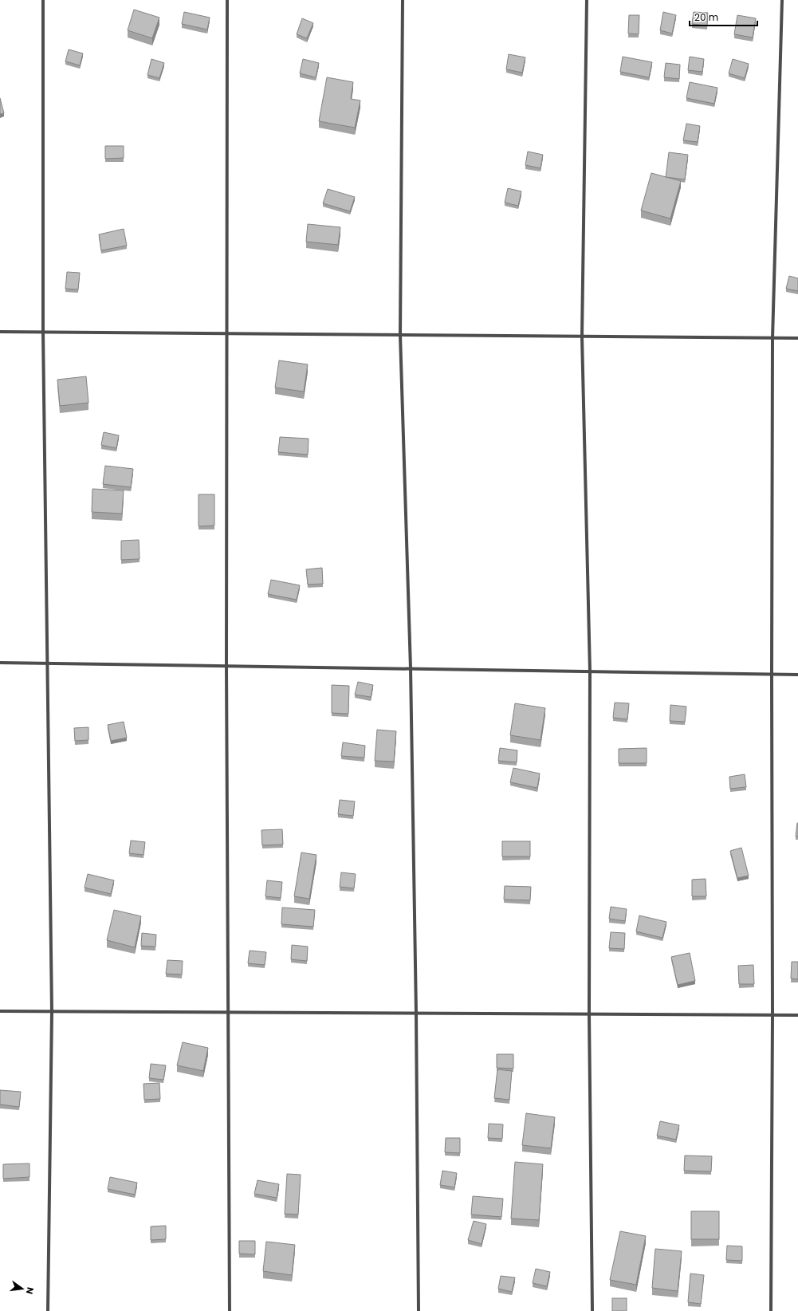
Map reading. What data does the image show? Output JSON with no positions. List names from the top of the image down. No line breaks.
{"scale_bar":"20 m","north":"right"}
